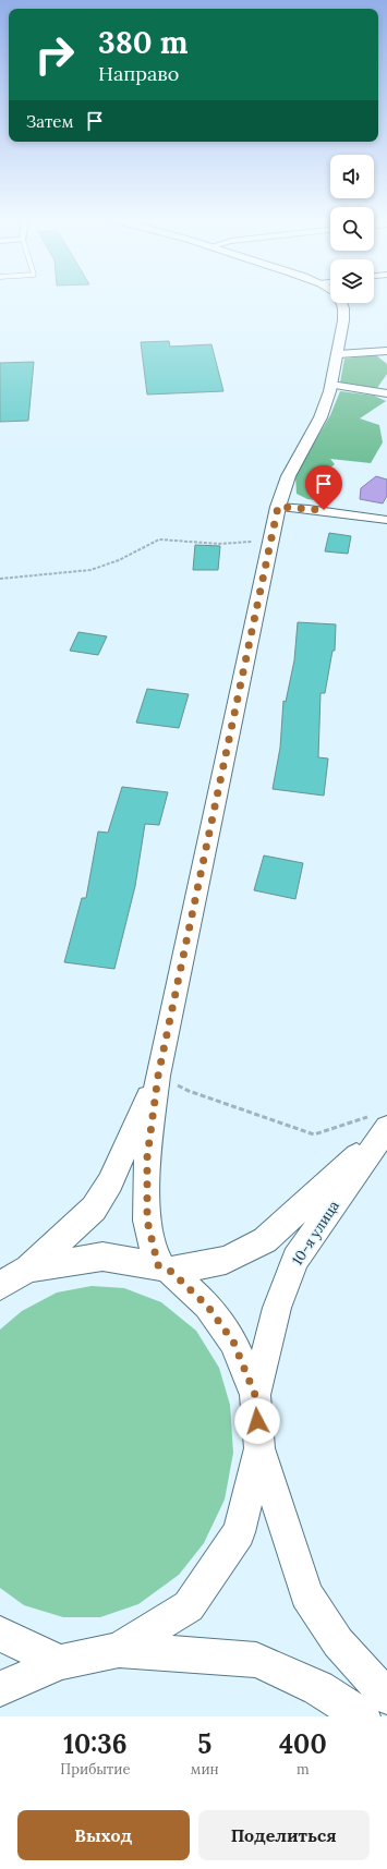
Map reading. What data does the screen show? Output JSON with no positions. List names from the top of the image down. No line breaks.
{"streets":{"street":["10-я улица"]},"page":{"turn":["380 m","Направо"],"then":"Затем","eta":["10:36","Прибытие","5","мин","400","m"],"buttons":["Выход","Поделиться"]}}
